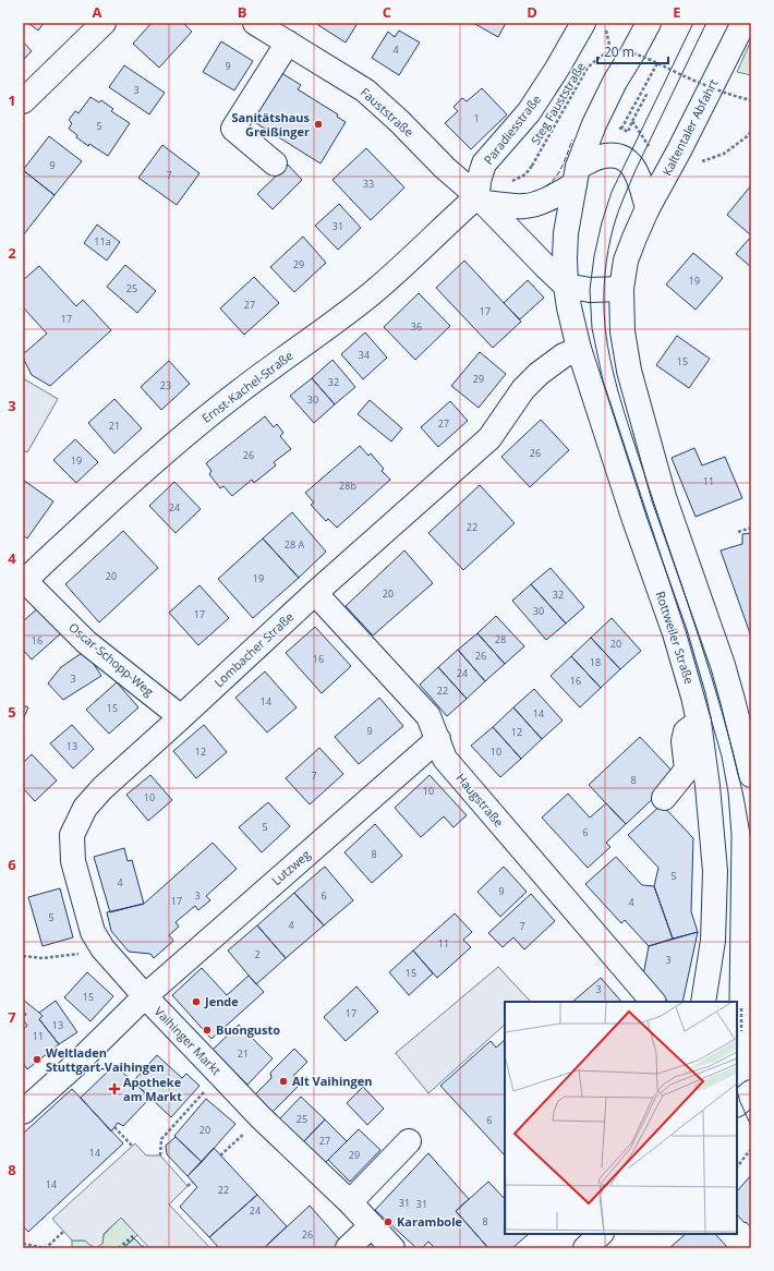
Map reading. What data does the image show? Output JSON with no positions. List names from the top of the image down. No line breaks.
{"streets":{"street":["Fauststraße","Kaltentaler Abfahrt","Paradiesstraße","Ernst-Kachel-Straße","Rottweiler Straße","Lombacher Straße","Oscar-Schopp-Weg","Haugstraße","Lutzweg","Vaihinger Markt"],"path":["Steg Fauststraße"]},"crossings":[["Fauststraße","Paradiesstraße"],["Fauststraße","Ernst-Kachel-Straße"],["Fauststraße","Rottweiler Straße"],["Paradiesstraße","Ernst-Kachel-Straße"],["Ernst-Kachel-Straße","Oscar-Schopp-Weg"],["Rottweiler Straße","Lombacher Straße"],["Lombacher Straße","Oscar-Schopp-Weg"],["Lombacher Straße","Haugstraße"],["Lombacher Straße","Lutzweg"],["Lombacher Straße","Vaihinger Markt"],["Haugstraße","Lutzweg"],["Lutzweg","Vaihinger Markt"]],"places":{"other":["Sanitätshaus Greißinger","Jende","Buongusto","Weltladen Stuttgart-Vaihingen","Alt Vaihingen","Karambole"],"health":["Apotheke am Markt"]},"house_numbers":["4","9","3","1","5","9","7","33","31","11a","29","19","25","27","17","17","36","34","15","29","32","23","30","27","21","26","26","19","11","28b","24","22","28 A","20","19","20","32","30","17","28","16","20","26","16","18","24","3","16","22","14","15","14","9","12","13","12","10","7","8","10","10","5","6","8","5","4","9","3","6","17","4","5","4","7","11","2","3","15","3","15","17","13","11","21","25","6","20","27","14","29","14","22","31","31","24","8","26"],"scale_bar":"20 m","grid":{"columns":["A","B","C","D","E"],"rows":["1","2","3","4","5","6","7","8"]}}
